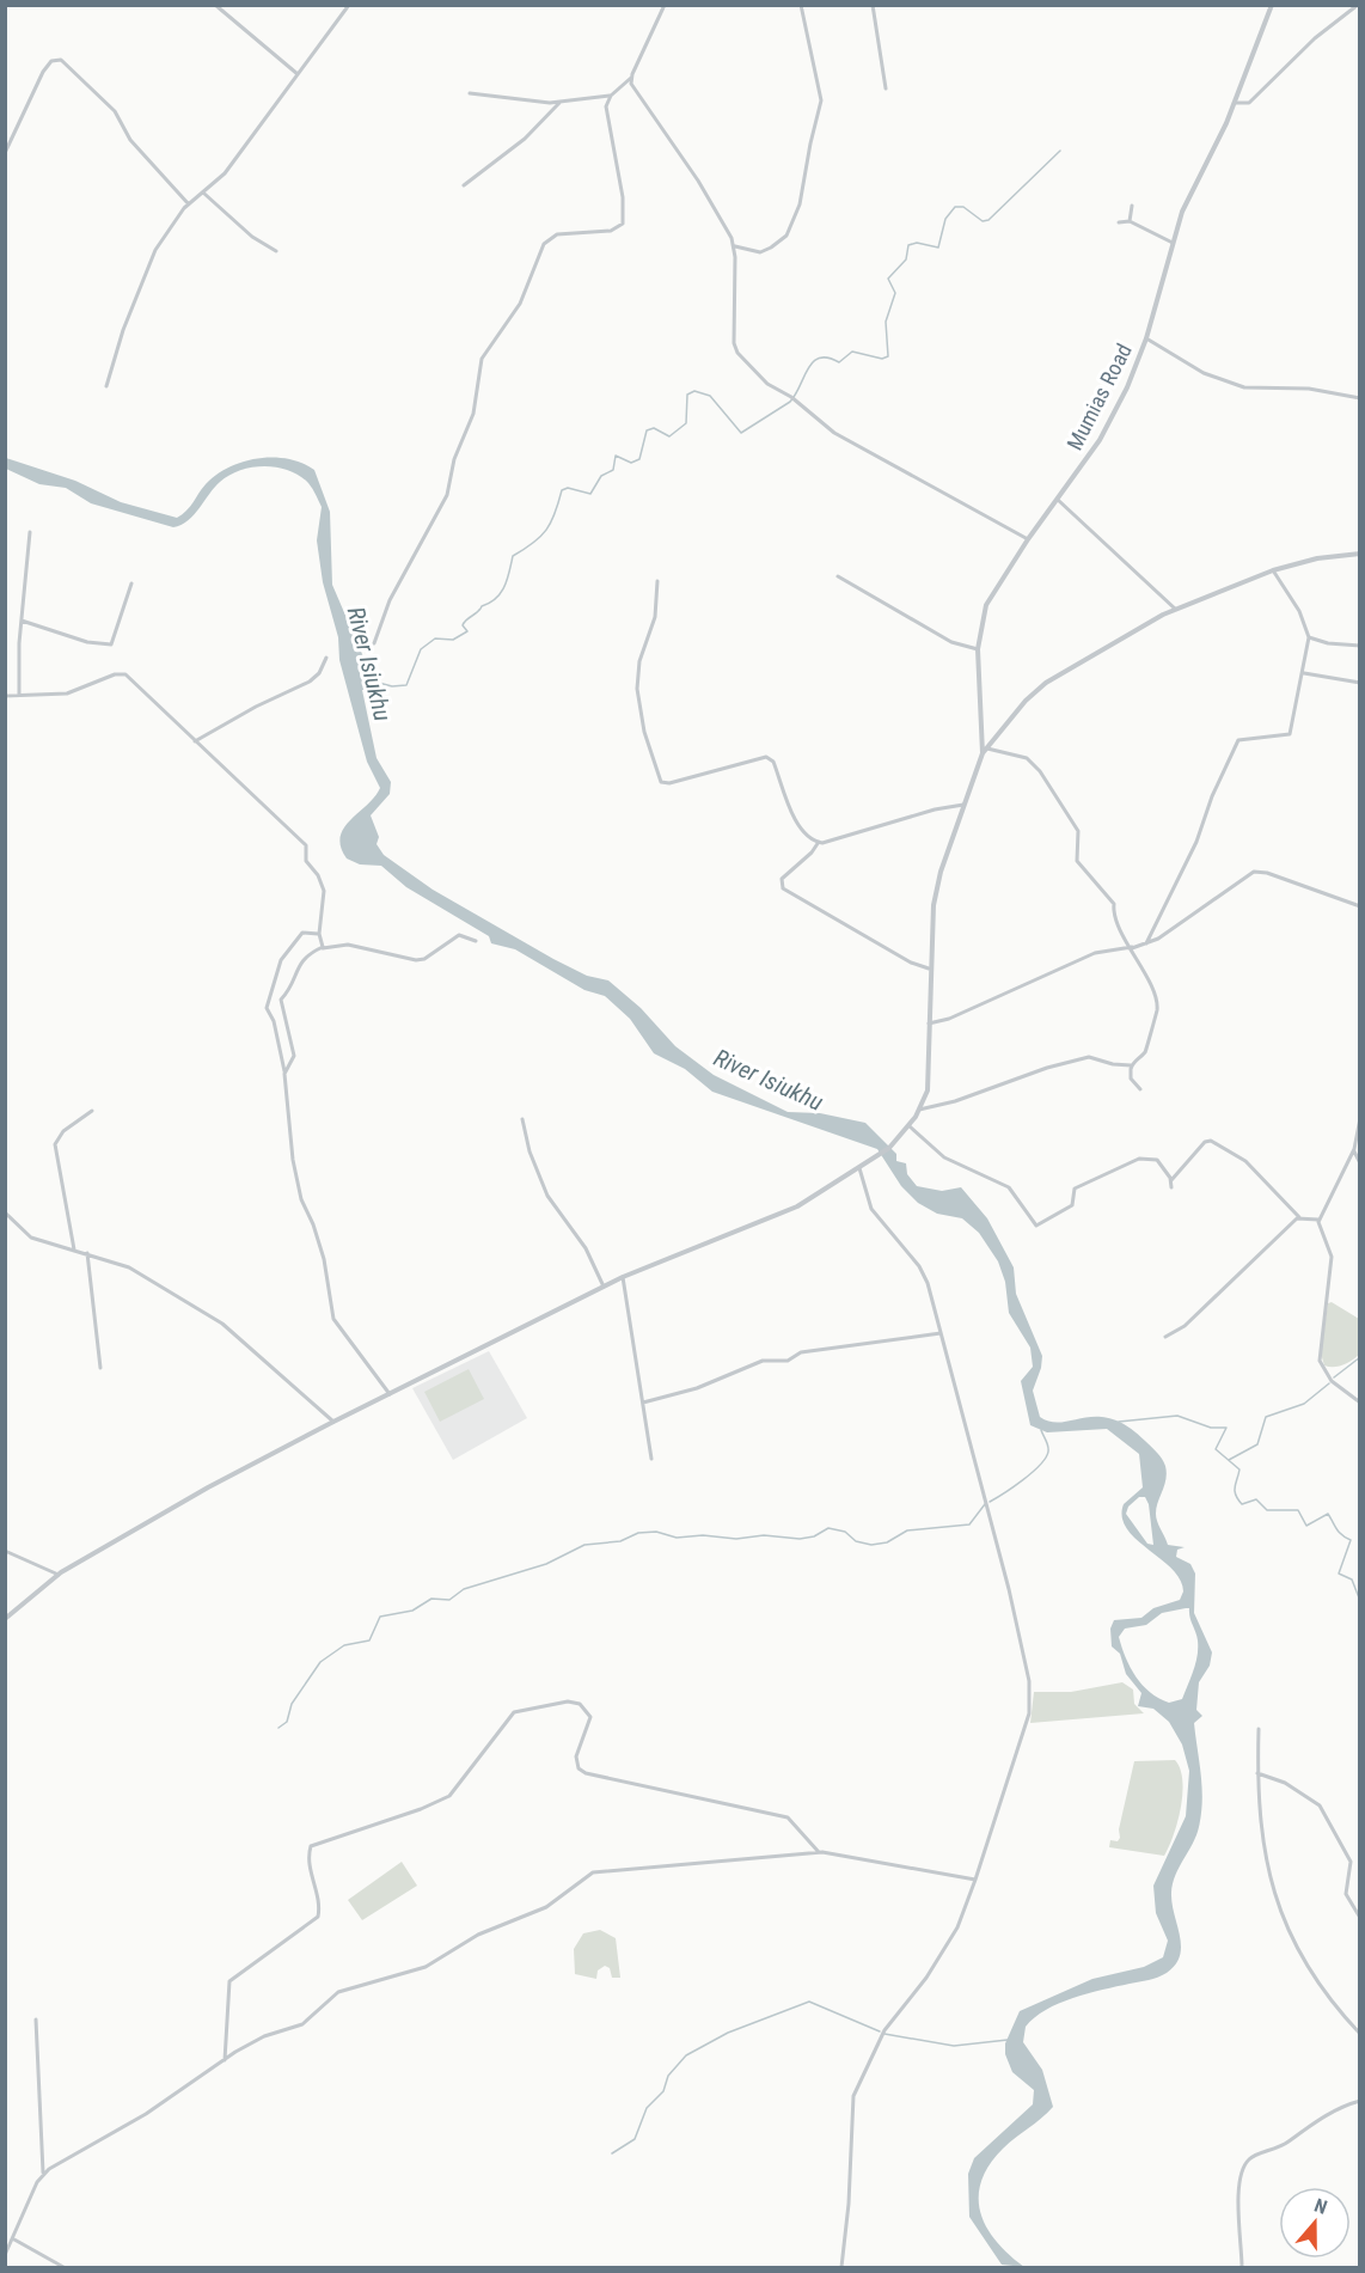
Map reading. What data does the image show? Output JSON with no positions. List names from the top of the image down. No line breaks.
{"streets":{"street":["Mumias Road"]},"water":["River Isiukhu"],"north":"top"}
